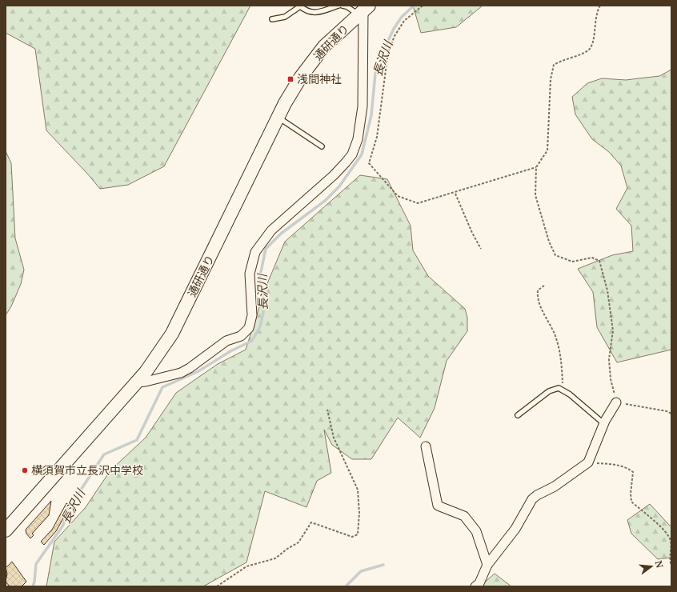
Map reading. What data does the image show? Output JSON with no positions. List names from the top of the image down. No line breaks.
{"streets":{"street":["通研通り"]},"water":["長沢川"],"places":{"transit":["浅間神社"],"other":["横須賀市立長沢中学校"]},"north":"right"}
